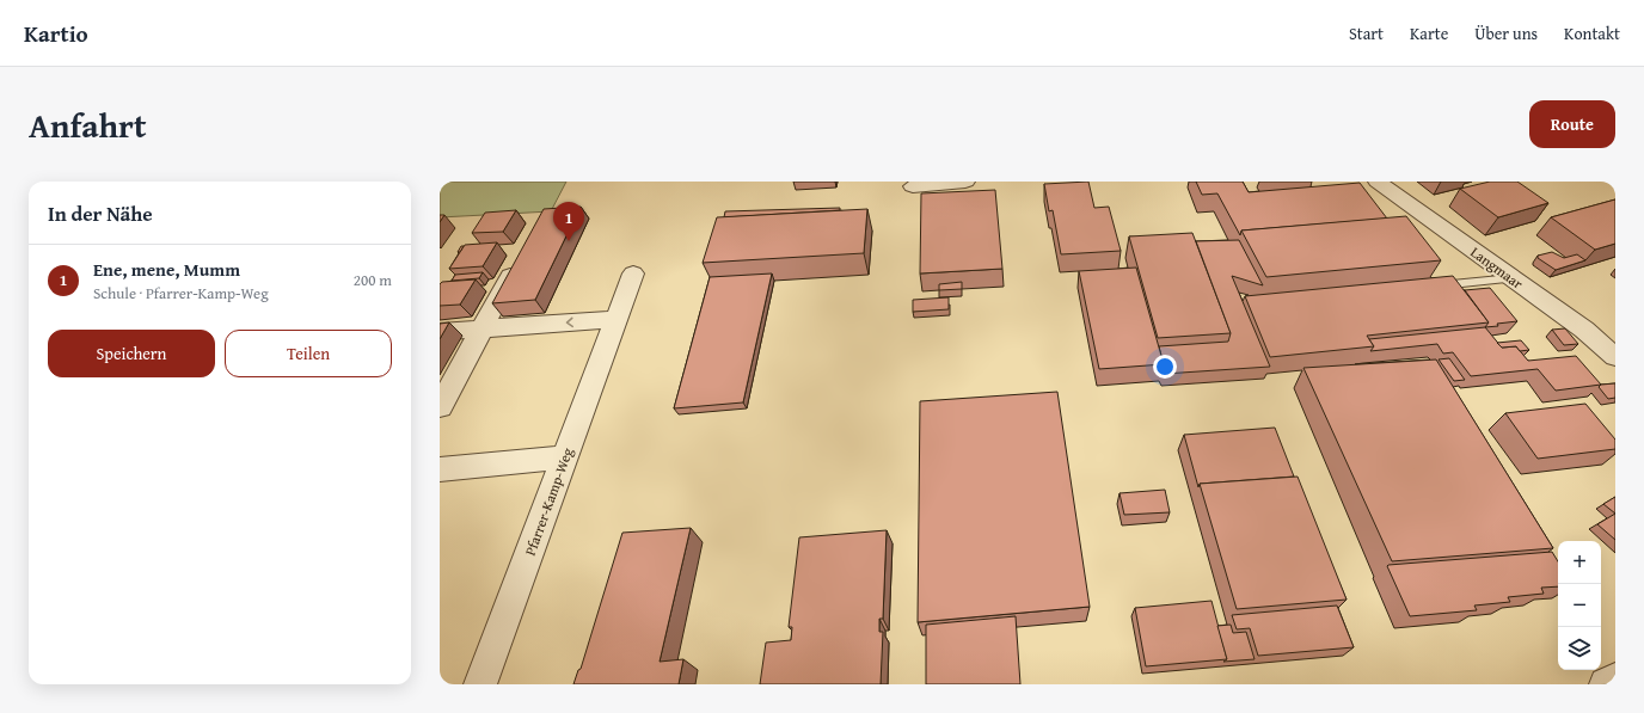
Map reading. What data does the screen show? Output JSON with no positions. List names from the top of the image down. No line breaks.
{"streets":{"street":["Langmaar","Pfarrer-Kamp-Weg"]},"page":{"header":"Kartio","nav":["Start","Karte","Über uns","Kontakt"],"title":"Anfahrt","buttons":["Route",["Speichern","Teilen"]],"heading":"In der Nähe","pins":"1","list":[{"mark":"1","name":"Ene, mene, Mumm","note":"Schule · Pfarrer-Kamp-Weg","value":"200 m"}],"map_buttons":["+","−"]}}
